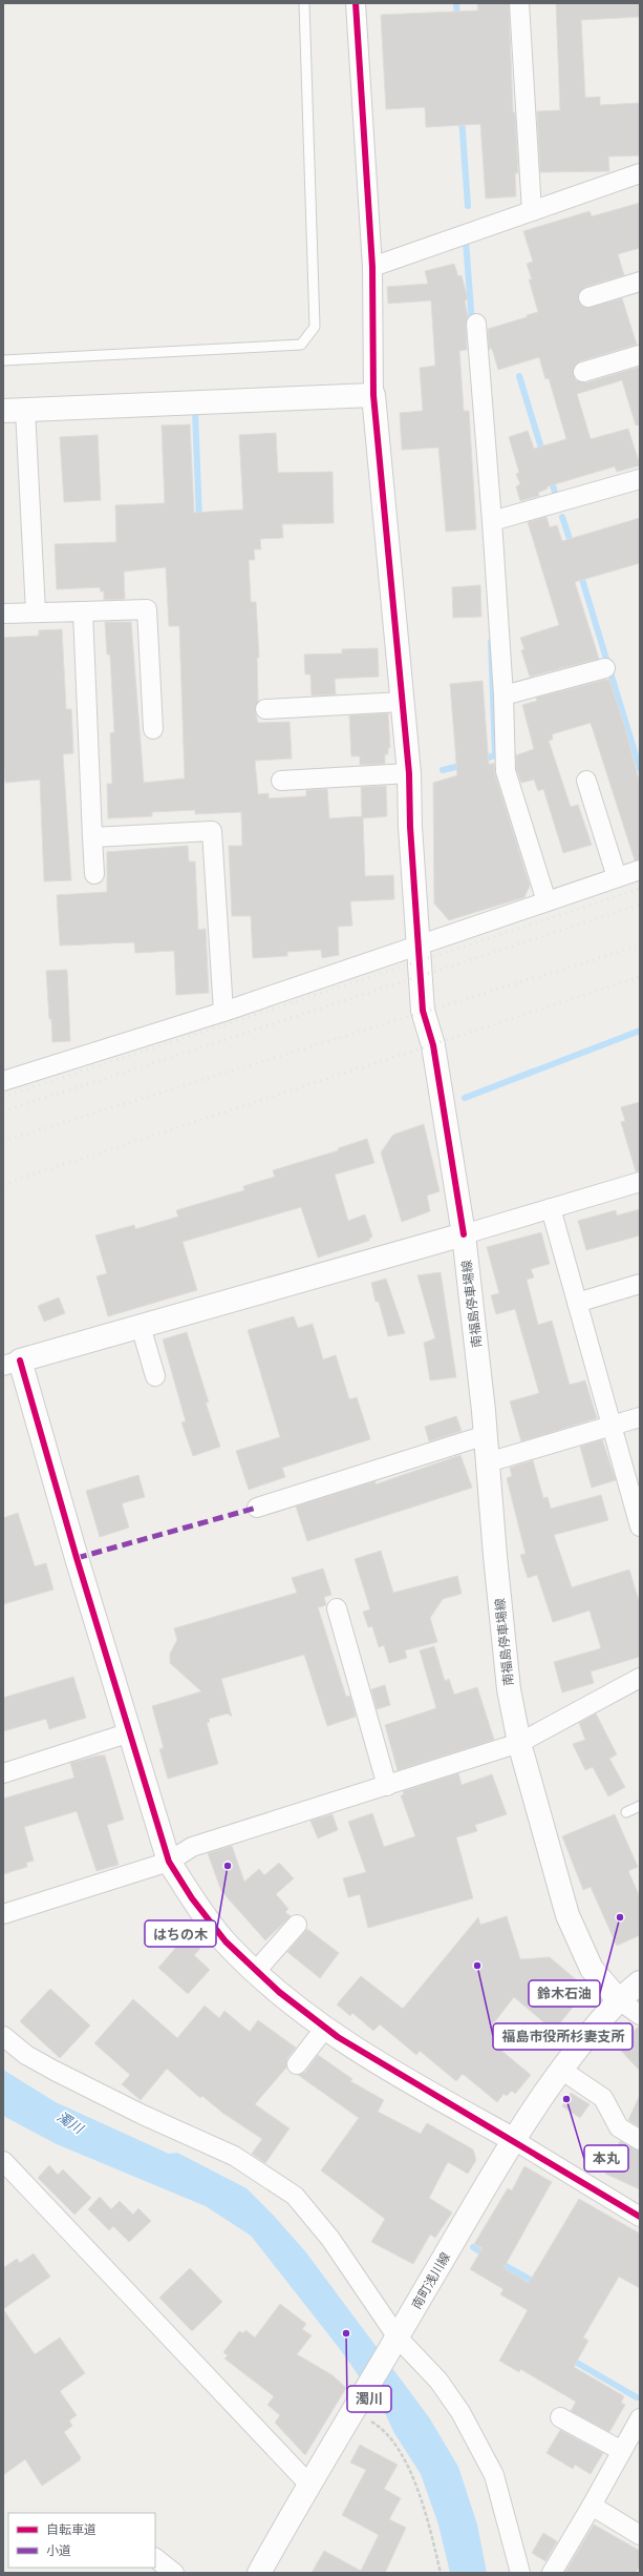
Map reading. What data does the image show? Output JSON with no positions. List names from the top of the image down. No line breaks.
{"streets":{"street":["南福島停車場線","南町浅川線"]},"crossings":[["南福島停車場線","南町浅川線"]],"water":["濁川"],"places":["はちの木","鈴木石油","福島市役所杉妻支所","本丸","濁川"],"legend":["自転車道","小道"]}
